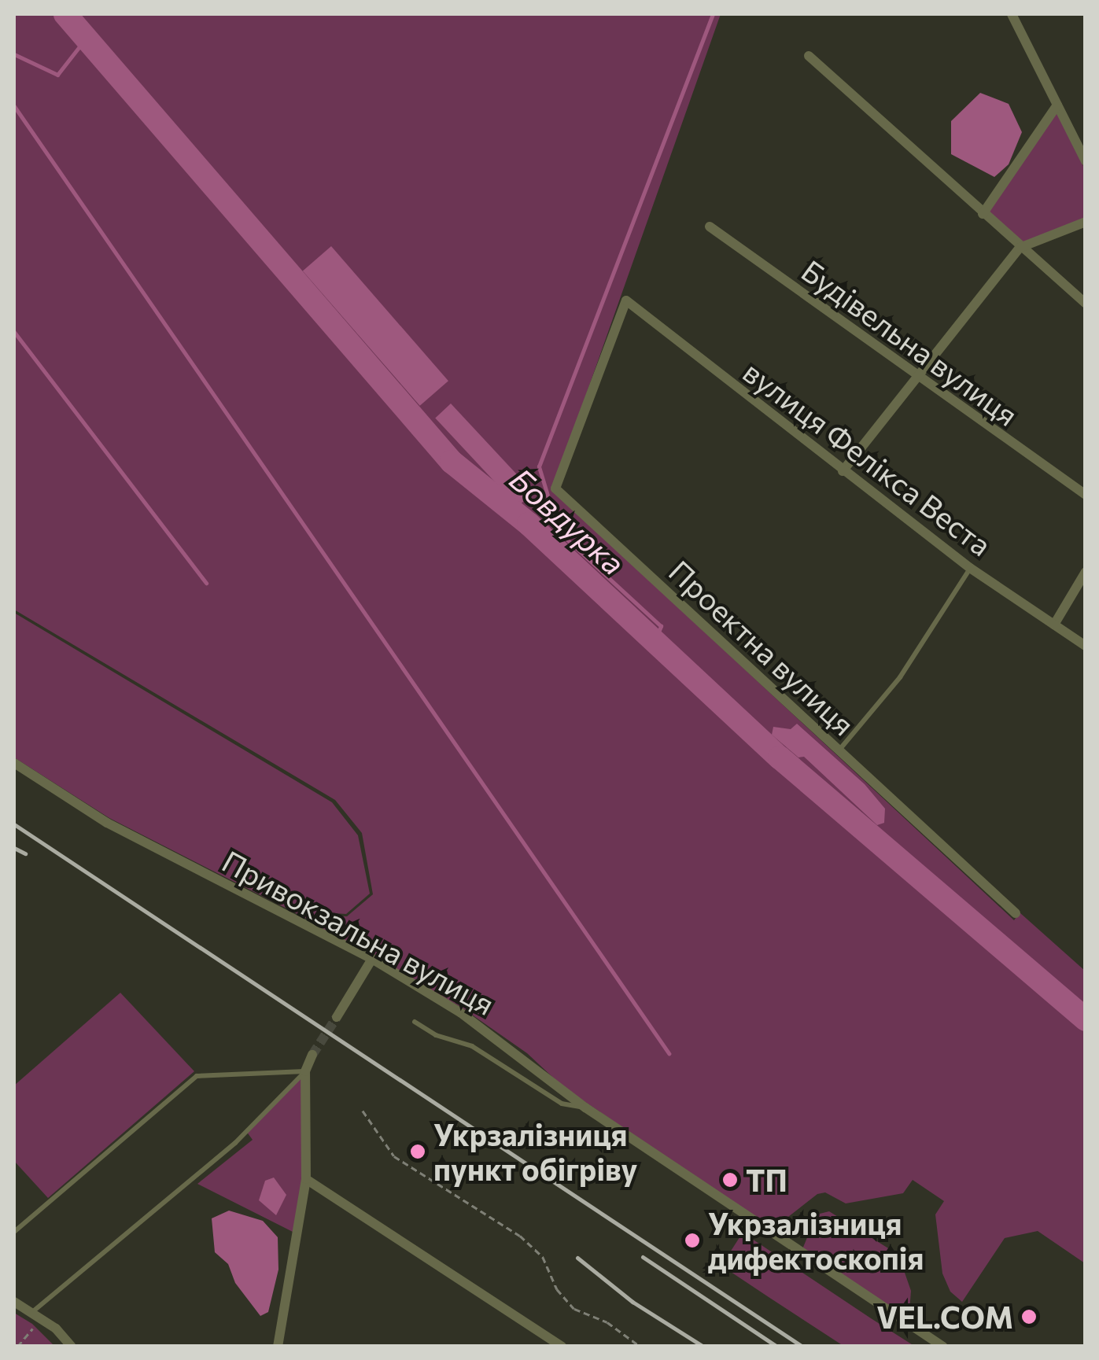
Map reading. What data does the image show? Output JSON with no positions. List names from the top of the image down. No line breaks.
{"streets":{"street":["Будівельна вулиця","вулиця Фелікса Веста","Проектна вулиця","Привокзальна вулиця"]},"crossings":[["вулиця Фелікса Веста","Проектна вулиця"]],"water":["Бовдурка"],"places":["Укрзалізниця пункт обігріву","ТП","Укрзалізниця дифектоскопія","VEL.COM"]}
